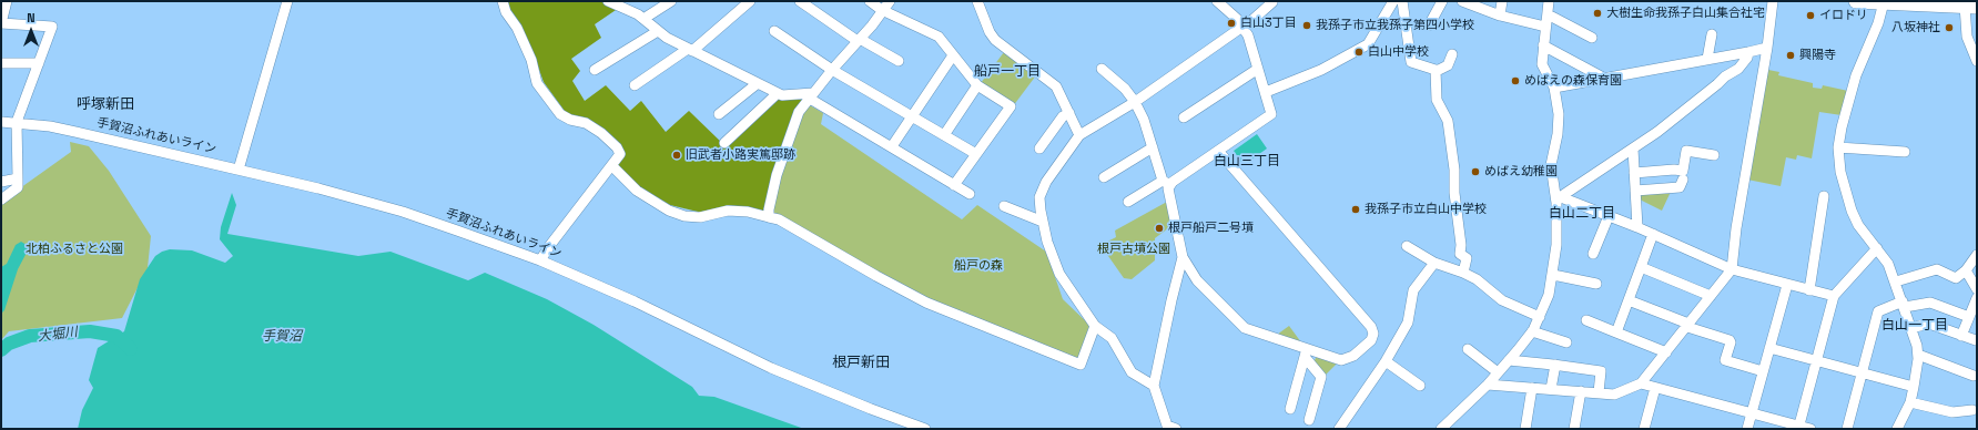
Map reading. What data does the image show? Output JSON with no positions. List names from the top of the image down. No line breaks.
{"streets":{"street":["手賀沼ふれあいライン"]},"districts":["船戸一丁目","呼塚新田","白山三丁目","白山二丁目","白山一丁目","根戸新田"],"water":["大堀川","手賀沼"],"parks":["北柏ふるさと公園","根戸古墳公園","船戸の森"],"places":["大樹生命我孫子白山集合社宅","イロドリ","白山3丁目","我孫子市立我孫子第四小学校","八坂神社","白山中学校","興陽寺","めばえの森保育園","旧武者小路実篤邸跡","めばえ幼稚園","我孫子市立白山中学校","根戸船戸二号墳"],"north":"top"}
